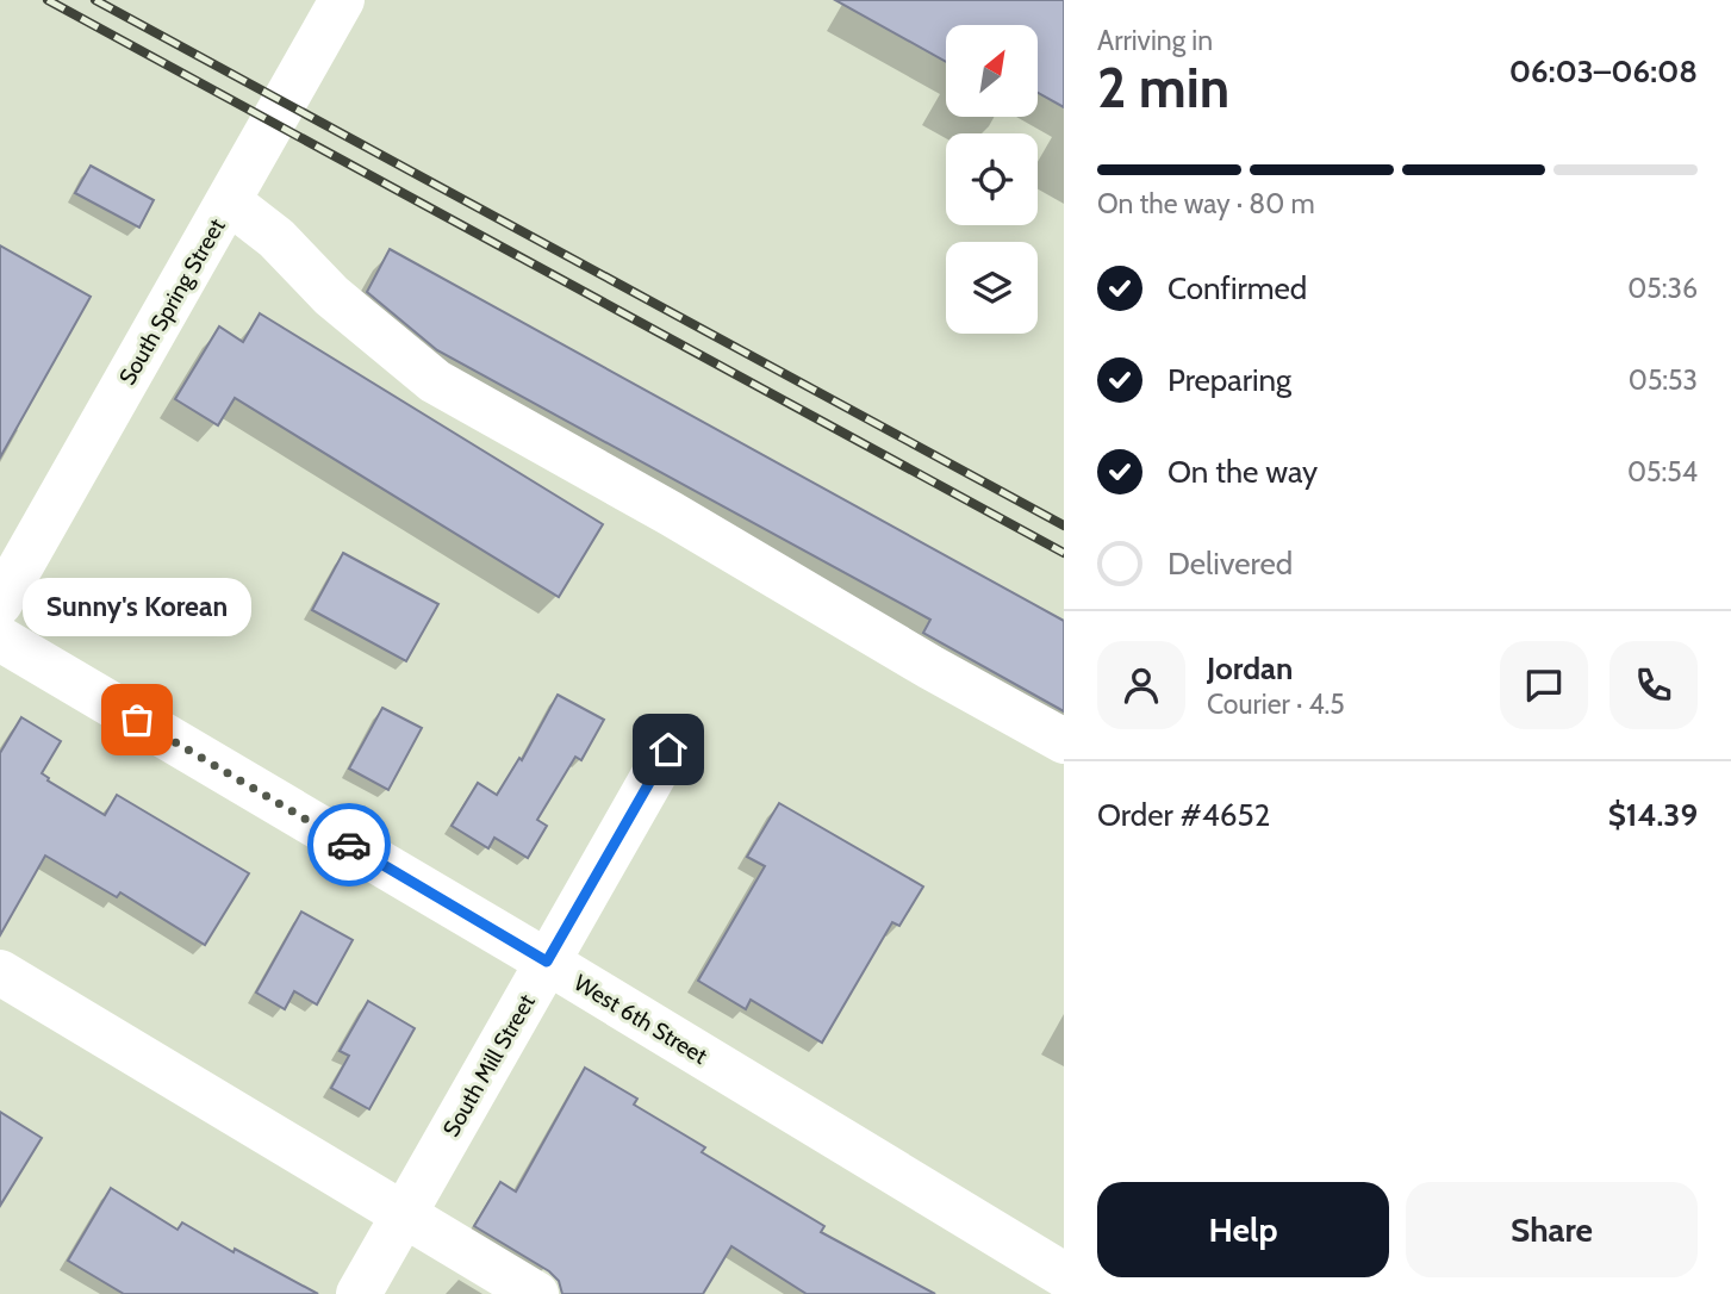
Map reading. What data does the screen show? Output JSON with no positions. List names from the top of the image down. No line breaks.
{"streets":{"street":["South Spring Street","West 6th Street","South Mill Street"]},"crossings":[["West 6th Street","South Mill Street"]],"places":["Sunny's Korean"],"north":"top right","page":{"heading":["2 min","Arriving in","06:03–06:08"],"panel":["Jordan","Courier · 4.5","Order #4652","$14.39"],"bar":"On the way · 80 m","list":[["Confirmed","05:36"],["Preparing","05:53"],["On the way","05:54"],"Delivered"],"bubble":"Sunny's Korean","buttons":["Help","Share"]}}
